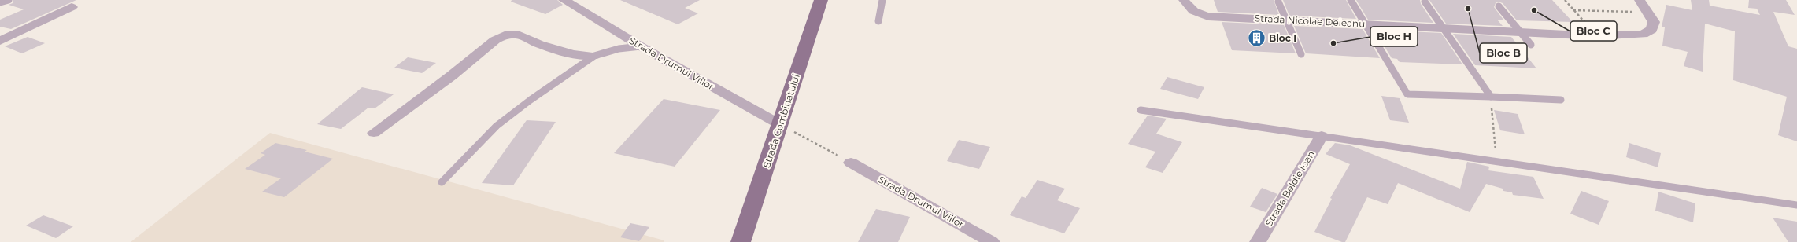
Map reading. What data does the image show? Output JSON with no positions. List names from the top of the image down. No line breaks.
{"streets":{"main road":["Strada Combinatului"],"street":["Strada Nicolae Deleanu","Strada Drumul Viilor","Strada Beldie Ioan"]},"crossings":[["Strada Drumul Viilor","Strada Combinatului"]],"places":{"other":["Bloc B","Bloc C","Bloc H"],"building":["Bloc I"]}}
